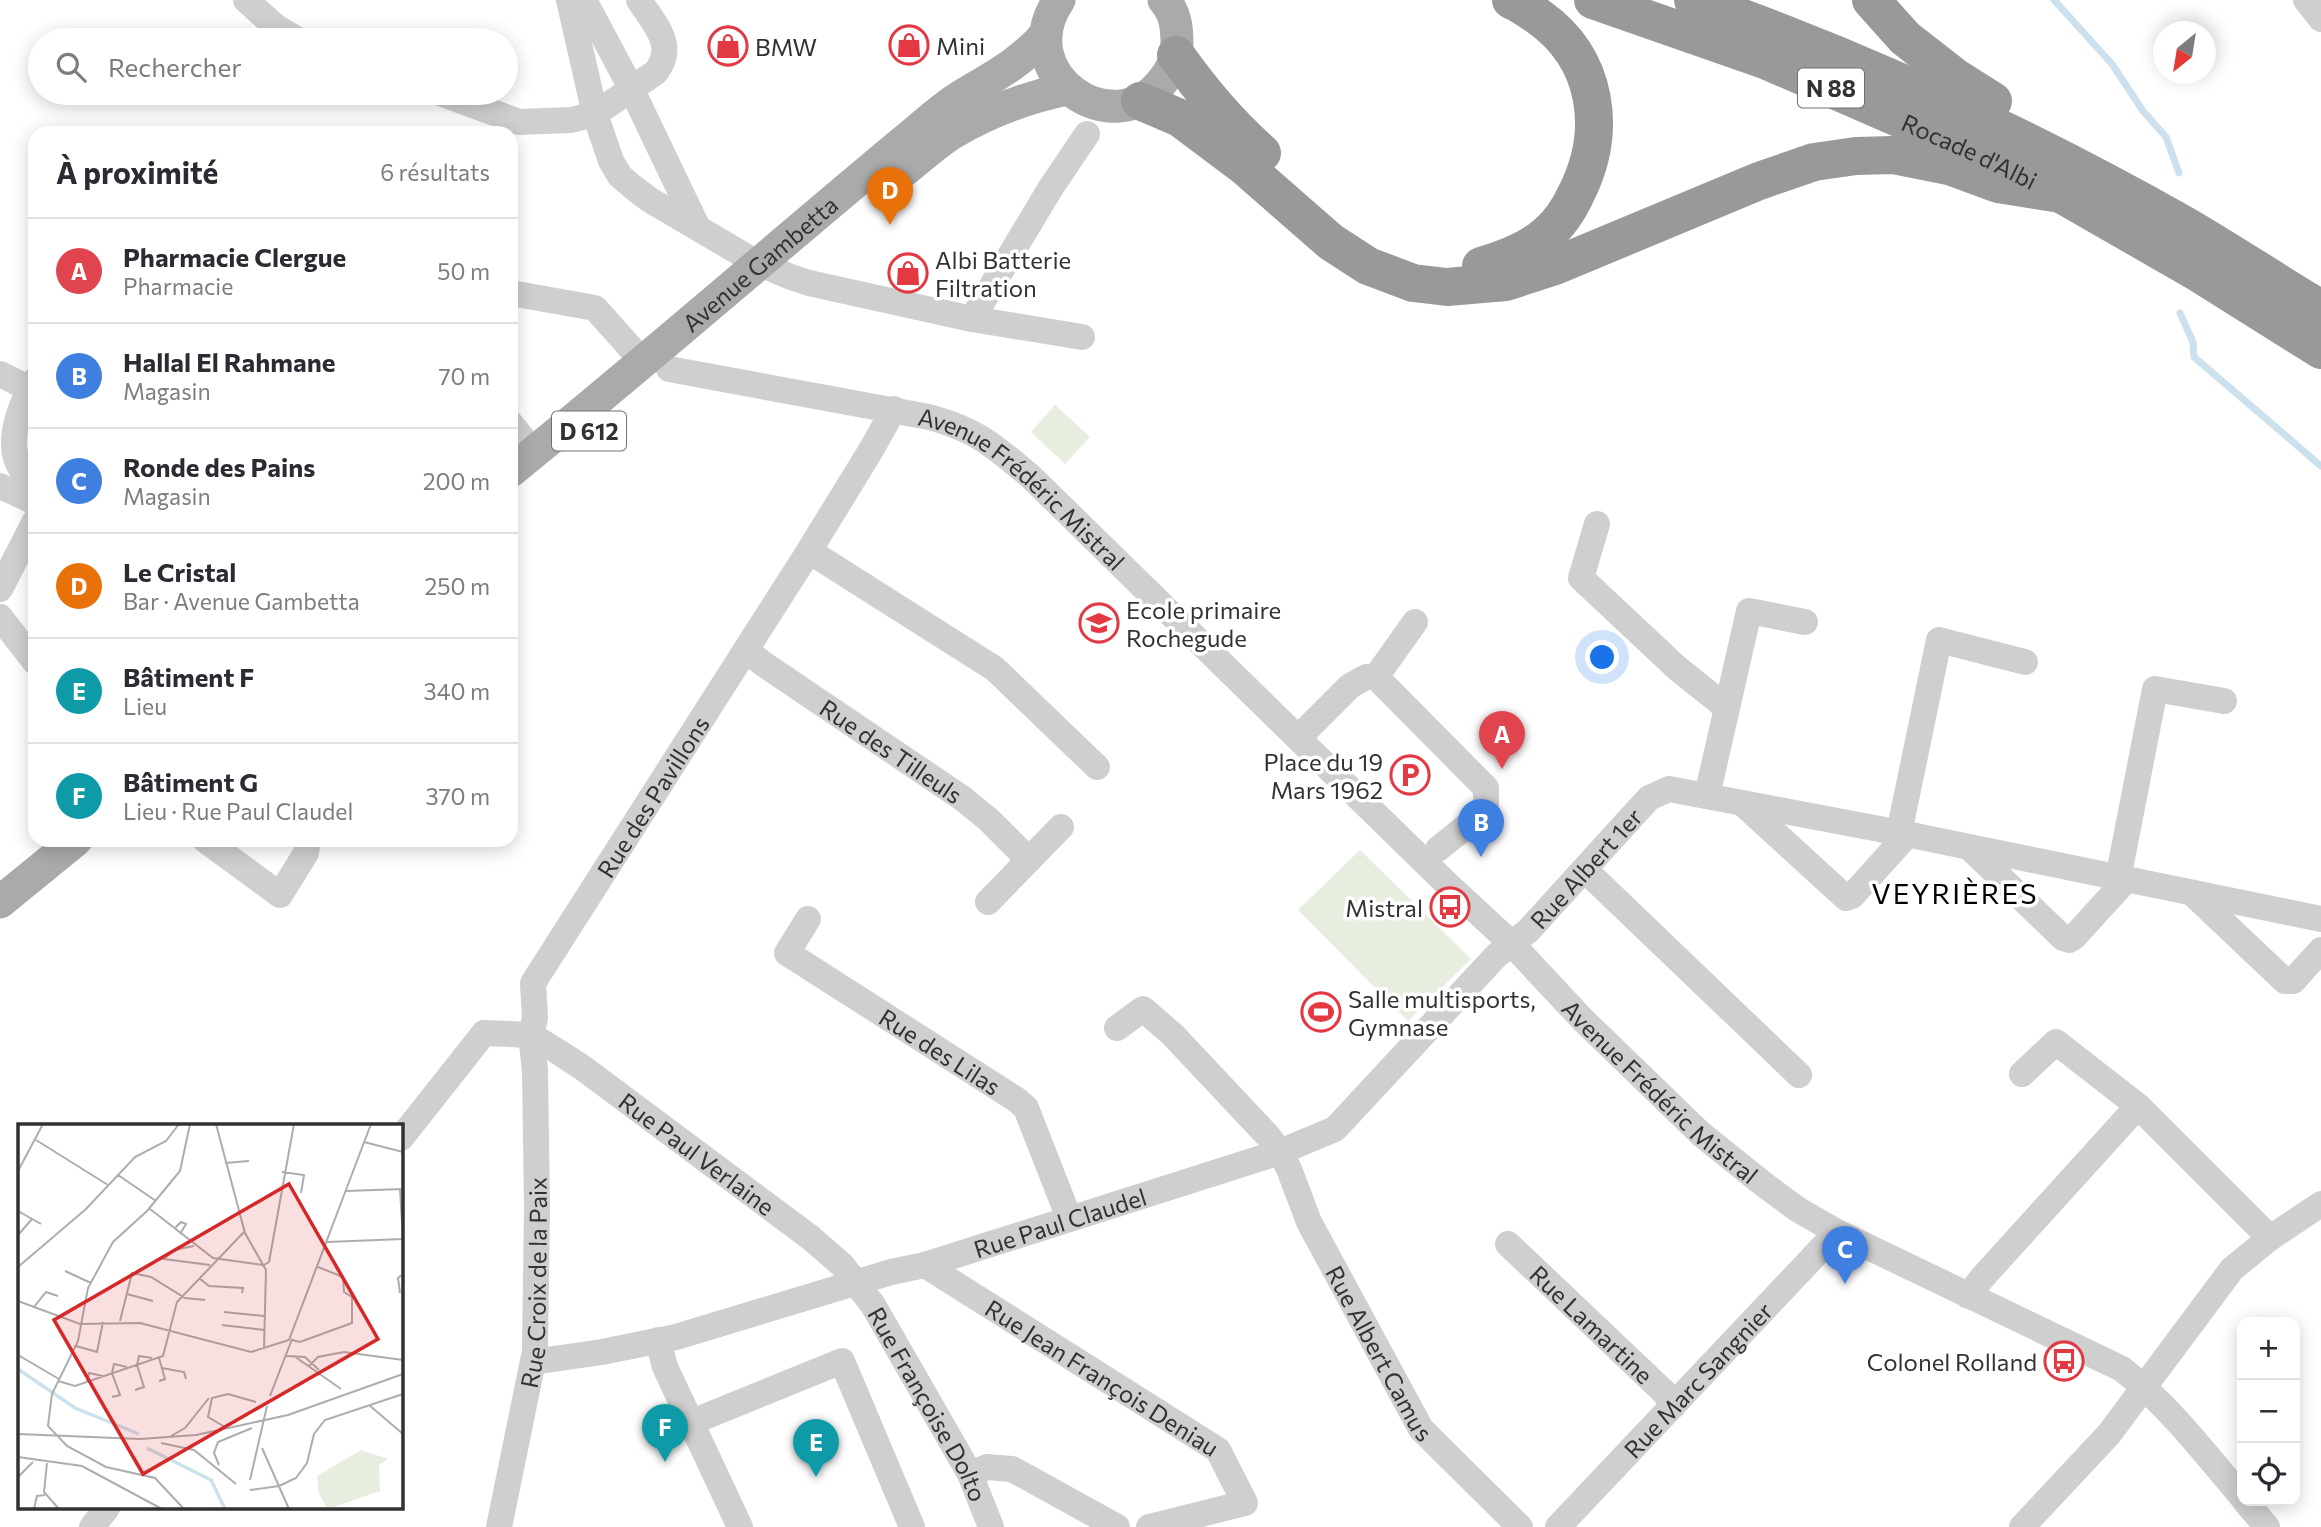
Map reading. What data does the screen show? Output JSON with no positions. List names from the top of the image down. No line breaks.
{"streets":{"highway":["N 88","Rocade d'Albi"],"main road":["Avenue Gambetta","D 612"],"street":["Avenue Frédéric Mistral","Rue des Tilleuls","Rue des Pavillons","Rue Albert 1er","Rue des Lilas","Rue Paul Verlaine","Rue Paul Claudel","Rue Croix de la Paix","Rue Lamartine","Rue Albert Camus","Rue Jean François Deniau","Rue Marc Sangnier","Rue Françoise Dolto"]},"crossings":[["Avenue Gambetta","D 612"],["D 612","Avenue Frédéric Mistral"],["Avenue Frédéric Mistral","Rue des Pavillons"],["Avenue Frédéric Mistral","Rue Albert 1er"],["Avenue Frédéric Mistral","Rue Paul Claudel"],["Avenue Frédéric Mistral","Rue Marc Sangnier"],["Rue des Tilleuls","Rue des Pavillons"],["Rue des Pavillons","Rue Paul Verlaine"],["Rue des Pavillons","Rue Croix de la Paix"],["Rue Albert 1er","Rue Paul Claudel"],["Rue des Lilas","Rue Paul Claudel"],["Rue Paul Verlaine","Rue Paul Claudel"],["Rue Paul Verlaine","Rue Croix de la Paix"],["Rue Paul Verlaine","Rue Françoise Dolto"],["Rue Paul Claudel","Rue Croix de la Paix"],["Rue Paul Claudel","Rue Albert Camus"],["Rue Paul Claudel","Rue Jean François Deniau"],["Rue Paul Claudel","Rue Françoise Dolto"],["Rue Lamartine","Rue Marc Sangnier"]],"districts":["VEYRIÈRES"],"places":{"shop":["Mini","BMW","Albi Batterie Filtration"],"school or university":["Ecole primaire Rochegude"],"parking":["Place du 19 Mars 1962"],"bus stop":["Mistral","Colonel Rolland"],"sports":["Salle multisports, Gymnase"]},"north":"bottom left","page":{"search":"Rechercher","heading":["À proximité","6 résultats"],"pins":["D","A","B","C","F","E"],"list":[{"mark":"A","name":"Pharmacie Clergue","note":"Pharmacie","value":"50 m"},{"mark":"B","name":"Hallal El Rahmane","note":"Magasin","value":"70 m"},{"mark":"C","name":"Ronde des Pains","note":"Magasin","value":"200 m"},{"mark":"D","name":"Le Cristal","note":"Bar · Avenue Gambetta","value":"250 m"},{"mark":"E","name":"Bâtiment F","note":"Lieu","value":"340 m"},{"mark":"F","name":"Bâtiment G","note":"Lieu · Rue Paul Claudel","value":"370 m"}],"map_buttons":["+","−"]}}
